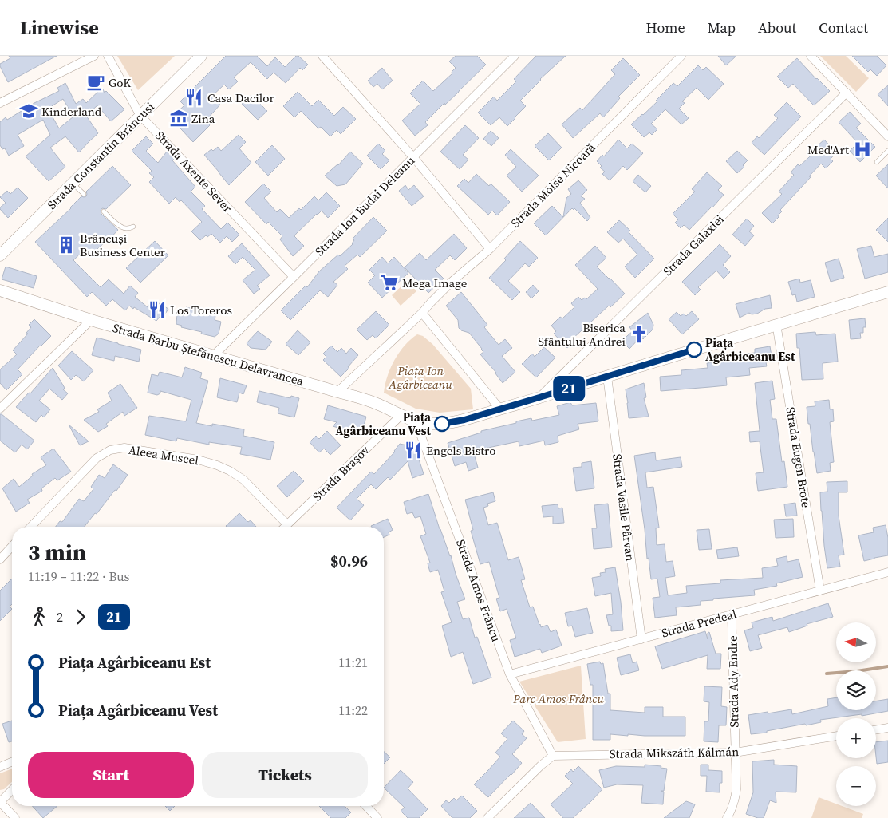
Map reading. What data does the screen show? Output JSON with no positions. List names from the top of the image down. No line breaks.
{"streets":{"main road":["Strada Constantin Brâncuși","Strada Barbu Ștefănescu Delavrancea"],"street":["Strada Axente Sever","Strada Moise Nicoară","Strada Ion Budai Deleanu","Strada Galaxiei","Aleea Muscel","Strada Eugen Brote","Strada Brașov","Strada Vasile Pârvan","Strada Amos Frâncu","Strada Predeal","Strada Ady Endre","Strada Mikszáth Kálmán"]},"crossings":[["Strada Constantin Brâncuși","Strada Axente Sever"],["Strada Axente Sever","Strada Ion Budai Deleanu"],["Strada Ion Budai Deleanu","Strada Barbu Ștefănescu Delavrancea"],["Strada Galaxiei","Strada Barbu Ștefănescu Delavrancea"],["Strada Barbu Ștefănescu Delavrancea","Strada Eugen Brote"],["Strada Barbu Ștefănescu Delavrancea","Strada Brașov"],["Strada Barbu Ștefănescu Delavrancea","Strada Vasile Pârvan"],["Strada Barbu Ștefănescu Delavrancea","Strada Amos Frâncu"],["Aleea Muscel","Strada Brașov"],["Strada Eugen Brote","Strada Predeal"],["Strada Vasile Pârvan","Strada Predeal"],["Strada Amos Frâncu","Strada Predeal"],["Strada Amos Frâncu","Strada Mikszáth Kálmán"],["Strada Predeal","Strada Ady Endre"],["Strada Ady Endre","Strada Mikszáth Kálmán"]],"parks":["Piața Ion Agârbiceanu","Parc Amos Frâncu"],"places":{"cafe":["GoK"],"restaurant":["Casa Dacilor","Los Toreros","Engels Bistro"],"school or university":["Kinderland"],"museum":["Zina"],"hospital":["Med'Art"],"building":["Brâncuși Business Center"],"supermarket":["Mega Image"],"church":["Biserica Sfântului Andrei"],"other":["Piața Agârbiceanu Est","Piața Agârbiceanu Vest"]},"lines":["bus line 21"],"north":"left","page":{"header":"Linewise","nav":["Home","Map","About","Contact"],"on_map":"21","heading":["3 min","11:19 – 11:22 · Bus","$0.96"],"legs":["2","21"],"map_buttons":["+","−"],"list":[{"name":"Piața Agârbiceanu Est","value":"11:21"},{"name":"Piața Agârbiceanu Vest","value":"11:22"}],"buttons":["Start","Tickets"]}}
